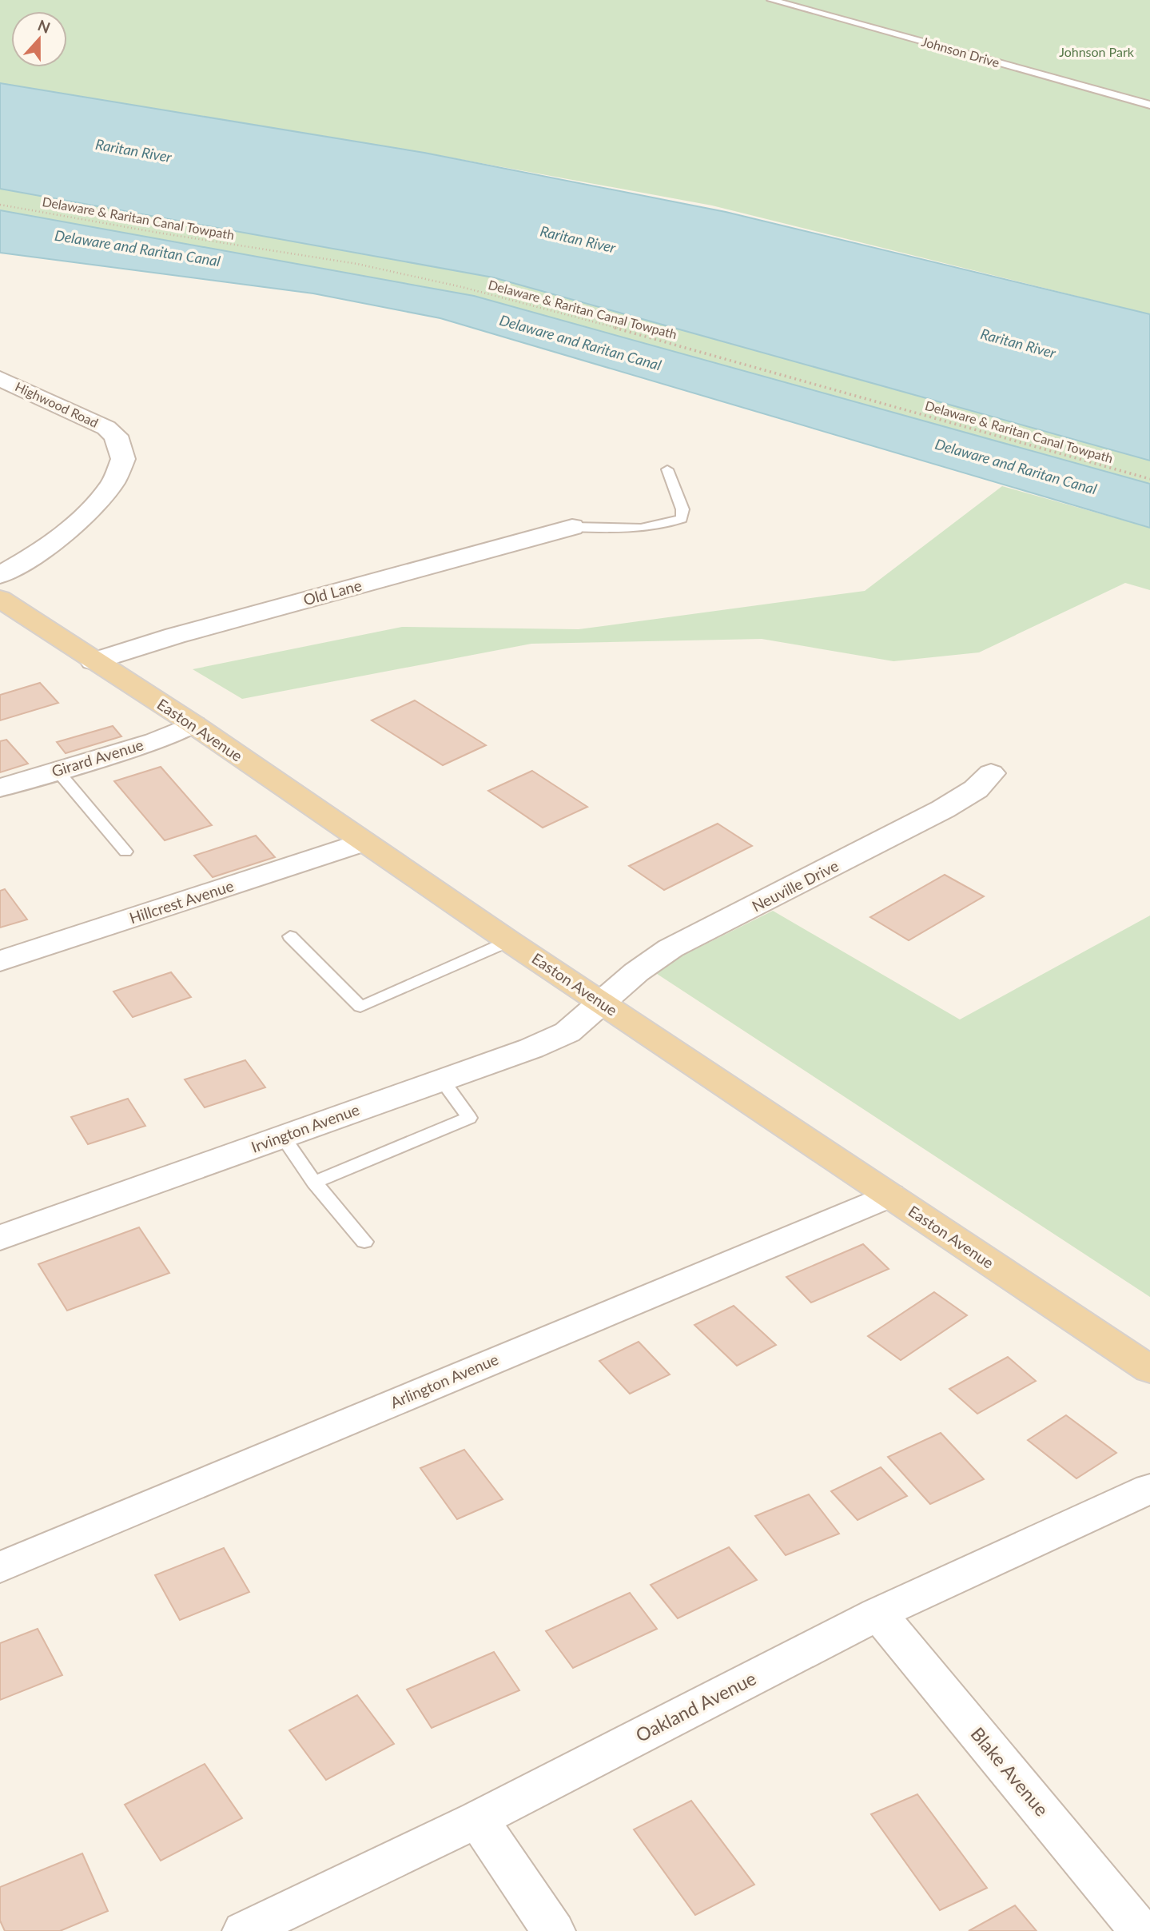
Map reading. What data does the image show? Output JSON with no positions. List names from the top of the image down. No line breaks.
{"streets":{"main road":["Easton Avenue"],"street":["Highwood Road","Old Lane","Girard Avenue","Neuville Drive","Hillcrest Avenue","Irvington Avenue","Arlington Avenue","Oakland Avenue","Blake Avenue"],"lane":["Johnson Drive"],"path":["Delaware & Raritan Canal Towpath"]},"crossings":[["Old Lane","Easton Avenue"],["Easton Avenue","Girard Avenue"],["Easton Avenue","Neuville Drive"],["Easton Avenue","Hillcrest Avenue"],["Easton Avenue","Irvington Avenue"],["Easton Avenue","Arlington Avenue"],["Neuville Drive","Irvington Avenue"],["Oakland Avenue","Blake Avenue"]],"water":["Raritan River","Delaware and Raritan Canal"],"parks":["Johnson Park"],"north":"top"}
